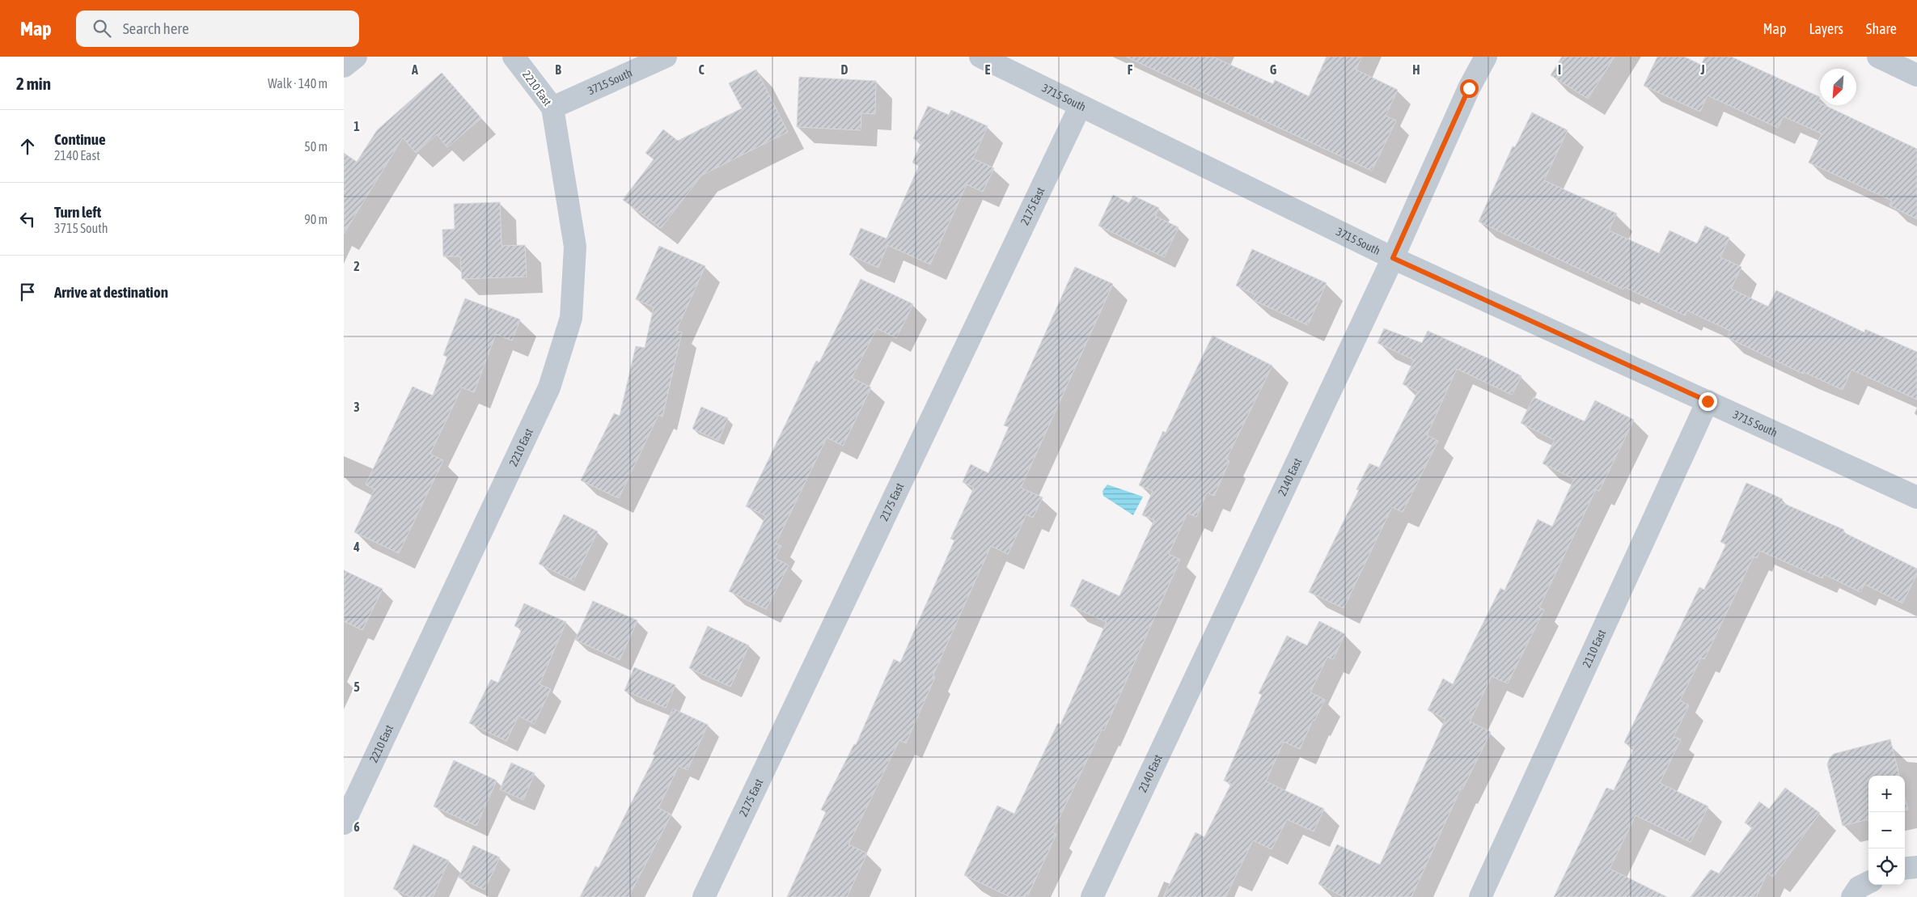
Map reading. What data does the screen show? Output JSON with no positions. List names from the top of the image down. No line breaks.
{"streets":{"street":["3715 South","2210 East","2175 East","2140 East","2110 East"]},"crossings":[["3715 South","2210 East"],["3715 South","2175 East"],["3715 South","2140 East"],["3715 South","2110 East"]],"north":"bottom left","page":{"header":"Map","search":"Search here","nav":["Map","Layers","Share"],"heading":["2 min","Walk · 140 m"],"list":[["Continue","2140 East","50 m"],["Turn left","3715 South","90 m"],"Arrive at destination"],"map_buttons":["+","−"]},"grid":{"columns":["A","B","C","D","E","F","G","H","I","J"],"rows":["1","2","3","4","5","6"]}}
